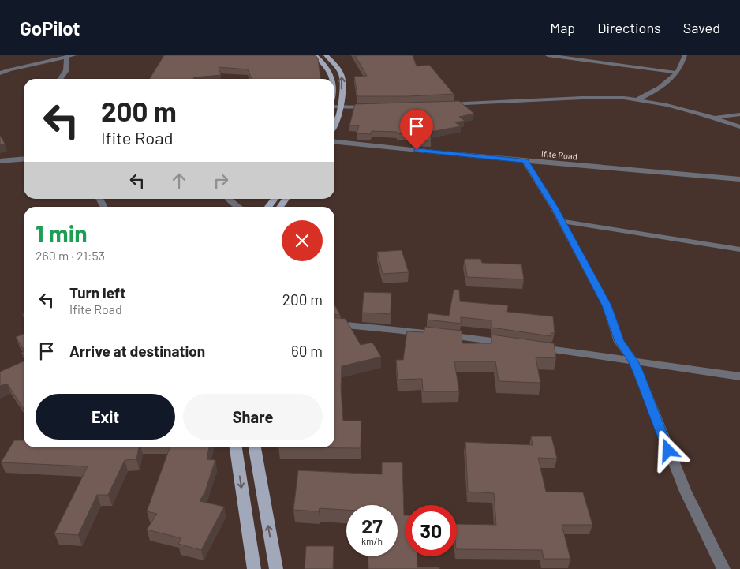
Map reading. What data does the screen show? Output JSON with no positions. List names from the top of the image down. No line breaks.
{"streets":{"street":["Ifite Road"]},"page":{"header":"GoPilot","nav":["Map","Directions","Saved"],"turn":["200 m","Ifite Road"],"heading":["1 min","260 m · 21:53"],"list":[{"name":"Turn left","note":"Ifite Road","value":"200 m"},{"name":"Arrive at destination","value":"60 m"}],"buttons":["Exit","Share"],"speed":"27 km/h","limit":"30"}}
